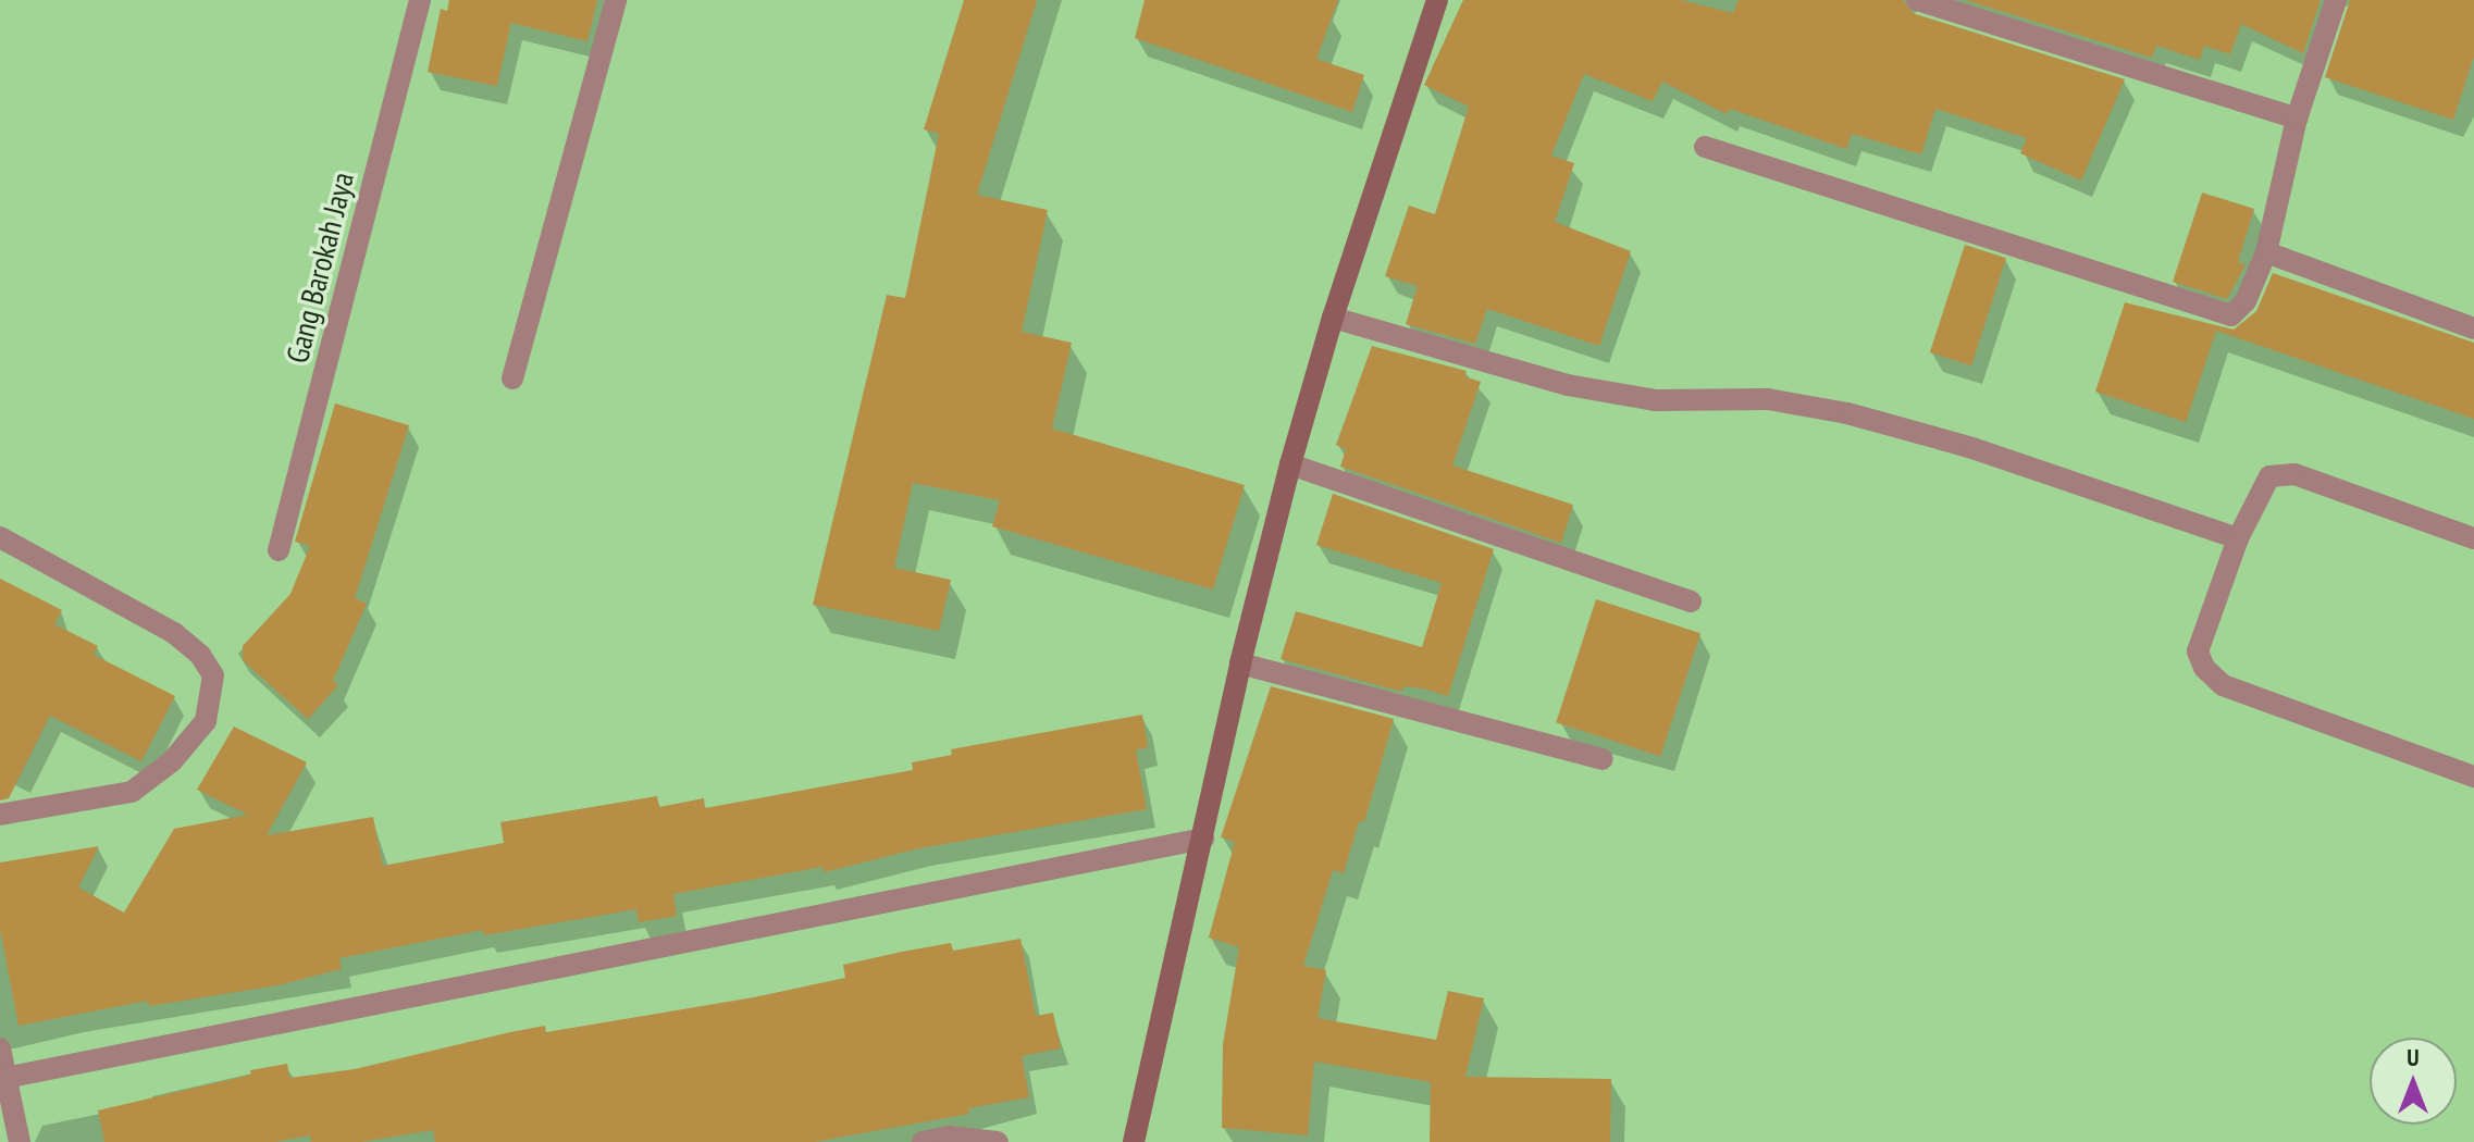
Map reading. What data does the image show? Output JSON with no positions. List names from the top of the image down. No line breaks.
{"streets":{"street":["Gang Barokah Jaya"]},"north":"top"}
